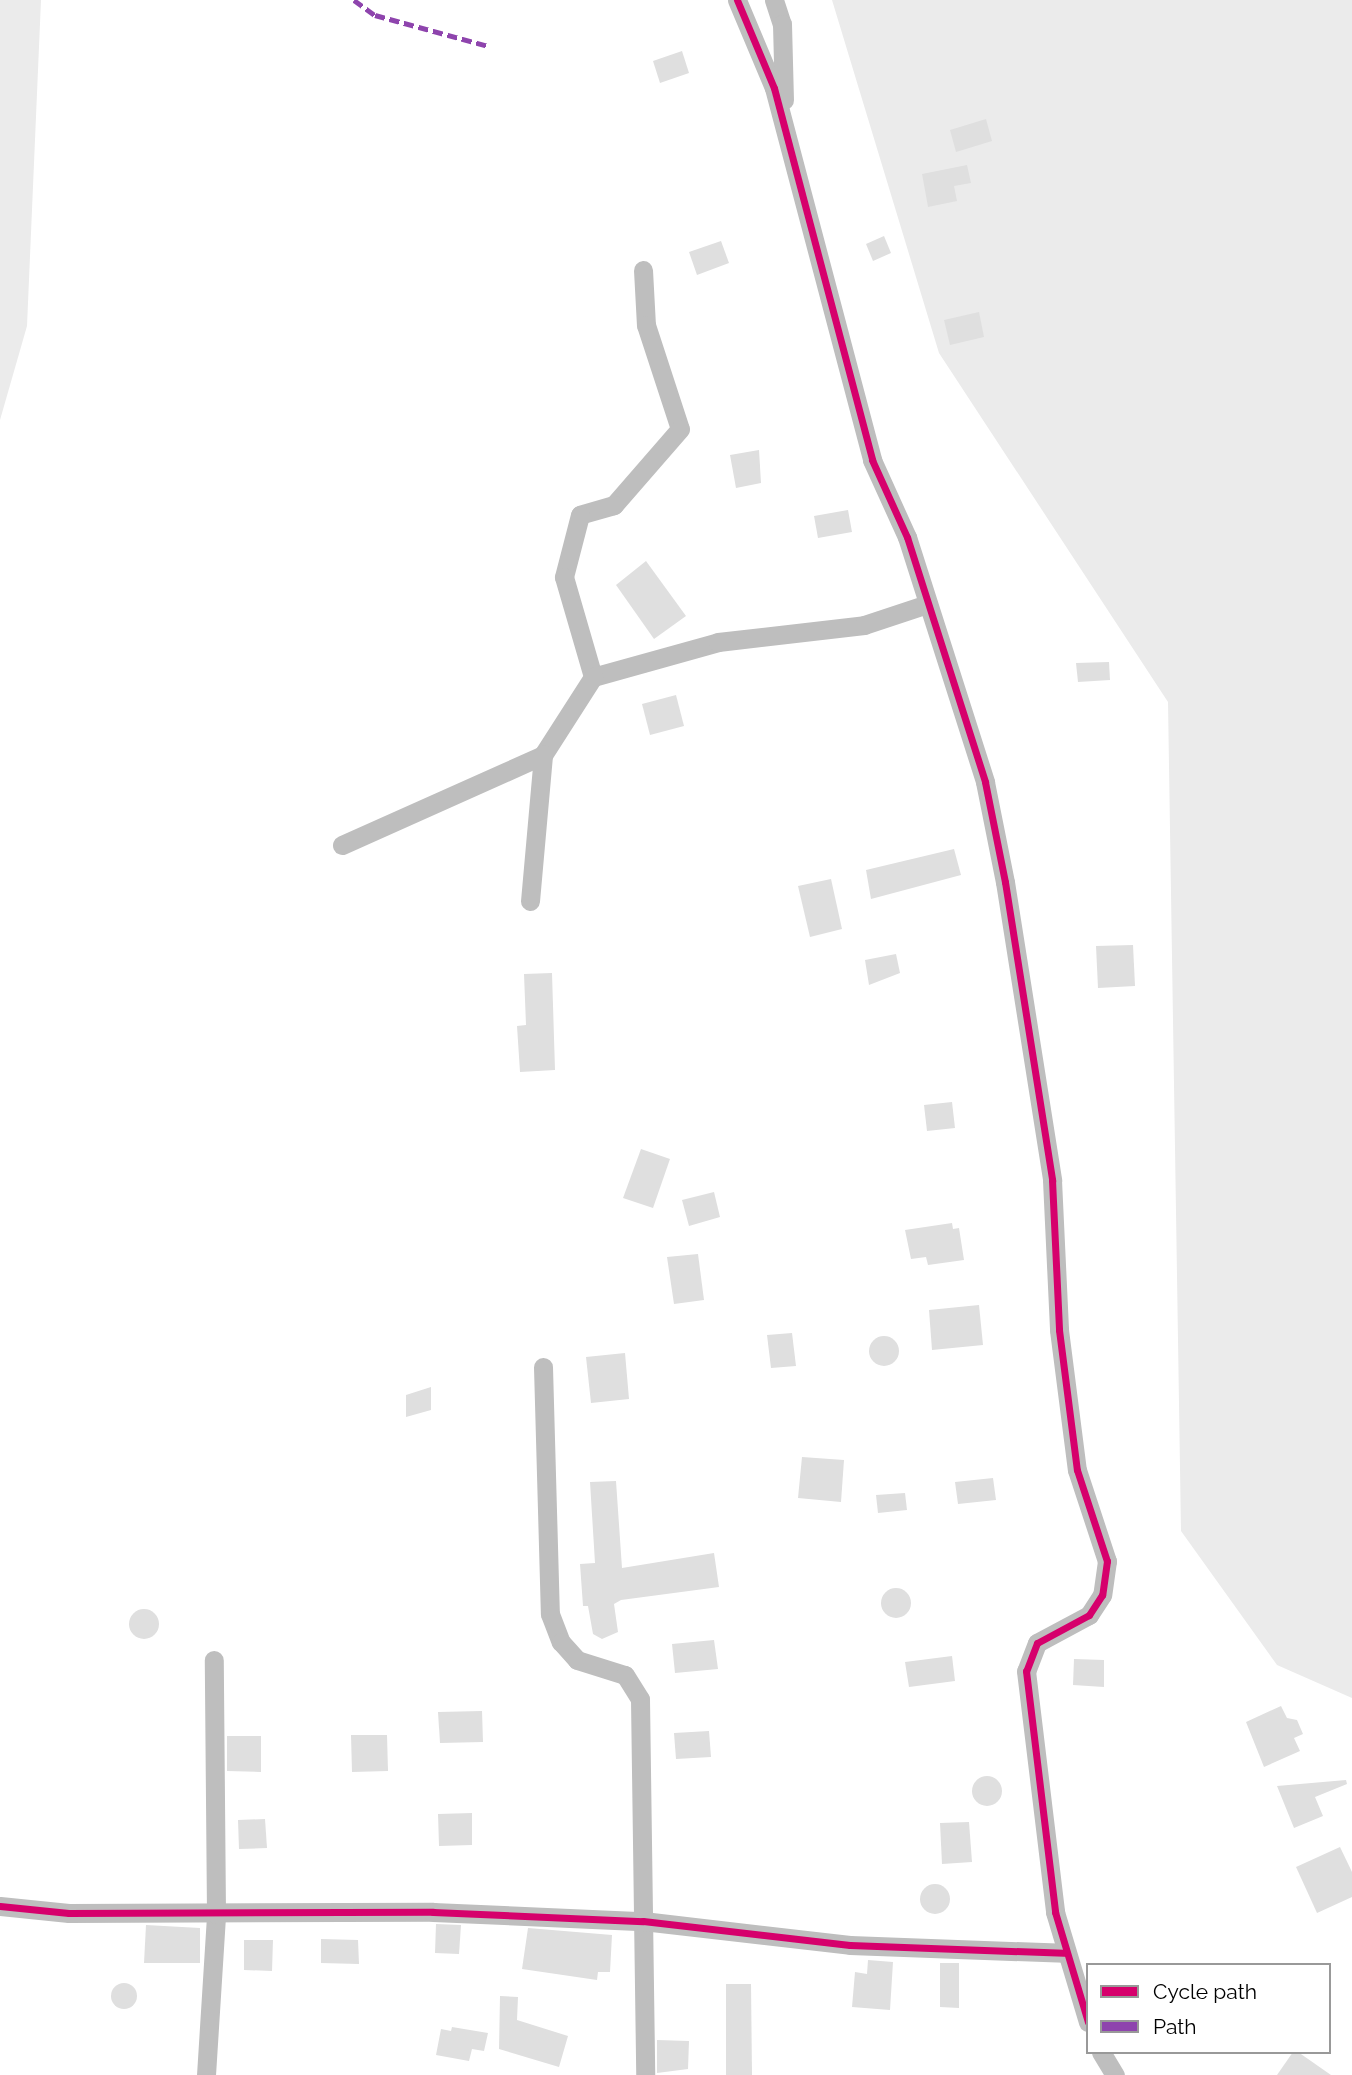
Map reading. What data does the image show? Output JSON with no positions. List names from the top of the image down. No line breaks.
{"legend":["Cycle path","Path"]}
